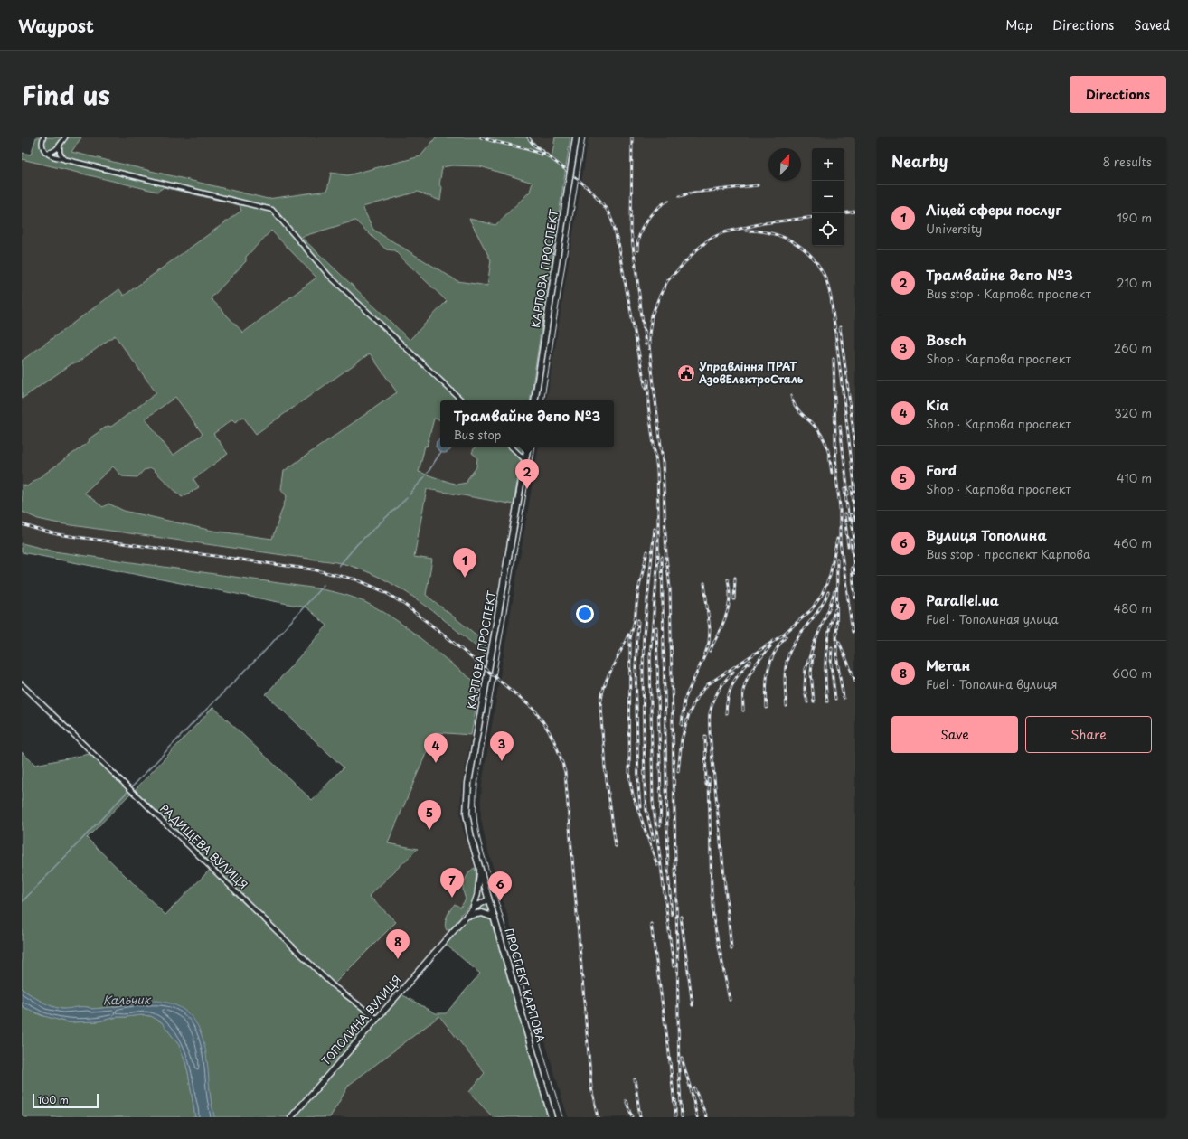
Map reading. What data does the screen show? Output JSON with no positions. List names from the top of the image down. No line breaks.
{"streets":{"main road":["КАРПОВА ПРОСПЕКТ","ПРОСПЕКТ КАРПОВА","ТОПОЛИНА ВУЛИЦЯ"],"street":["РАДИЩЕВА ВУЛИЦЯ"]},"crossings":[["КАРПОВА ПРОСПЕКТ","ПРОСПЕКТ КАРПОВА"],["РАДИЩЕВА ВУЛИЦЯ","ТОПОЛИНА ВУЛИЦЯ"],["ПРОСПЕКТ КАРПОВА","ТОПОЛИНА ВУЛИЦЯ"]],"water":["Кальчик"],"places":{"public building":["Управління ПРАТ АзовЕлектроСталь"]},"scale_bar":"100 m","north":"top right","page":{"header":"Waypost","nav":["Map","Directions","Saved"],"title":"Find us","buttons":["Directions",["Save","Share"]],"heading":["Nearby","8 results"],"map_buttons":["+","−"],"list":[{"mark":"1","name":"Ліцей сфери послуг","note":"University","value":"190 m"},{"mark":"2","name":"Трамвайне депо №3","note":"Bus stop · Карпова проспект","value":"210 m"},{"mark":"3","name":"Bosch","note":"Shop · Карпова проспект","value":"260 m"},{"mark":"4","name":"Kia","note":"Shop · Карпова проспект","value":"320 m"},{"mark":"5","name":"Ford","note":"Shop · Карпова проспект","value":"410 m"},{"mark":"6","name":"Вулиця Тополина","note":"Bus stop · проспект Карпова","value":"460 m"},{"mark":"7","name":"Parallel.ua","note":"Fuel · Тополиная улица","value":"480 m"},{"mark":"8","name":"Метан","note":"Fuel · Тополина вулиця","value":"600 m"}],"popup":["Трамвайне депо №3","Bus stop"],"pins":["2","1","3","4","5","7","6","8"],"scale":"100 m"}}
